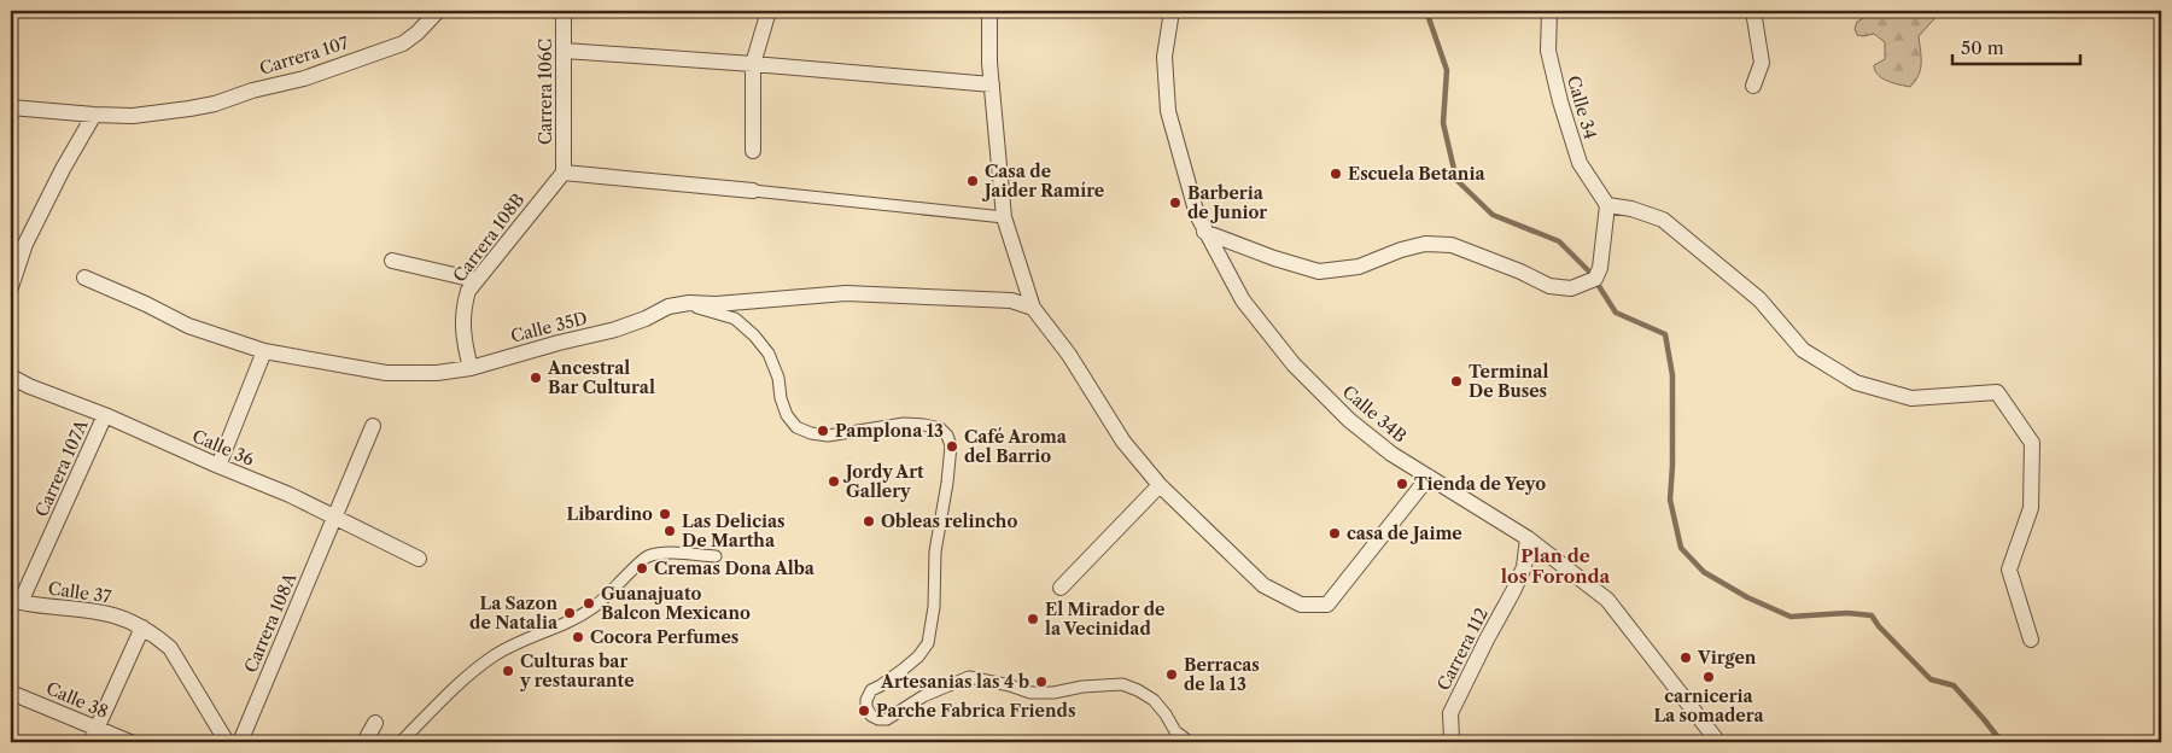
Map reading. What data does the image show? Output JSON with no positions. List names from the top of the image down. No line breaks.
{"streets":{"street":["Carrera 107","Carrera 106C","Calle 34","Carrera 108B","Calle 35D","Calle 34B","Calle 36","Carrera 107A","Calle 37","Carrera 108A","Carrera 112","Calle 38"]},"crossings":[["Carrera 106C","Carrera 108B"],["Carrera 108B","Calle 35D"],["Calle 34B","Carrera 112"],["Calle 36","Carrera 107A"],["Calle 36","Carrera 108A"],["Carrera 107A","Calle 37"]],"districts":["Plan de los Foronda"],"places":["Escuela Betania","Casa de Jaider Ramíre","Barberia de Junior","Ancestral Bar Cultural","Terminal De Buses","Pamplona 13","Café Aroma del Barrio","Jordy Art Gallery","Tienda de Yeyo","Libardino","Obleas relincho","Las Delicias De Martha","casa de Jaime","Cremas Dona Alba","Guanajuato Balcon Mexicano","La Sazon de Natalia","El Mirador de la Vecinidad","Cocora Perfumes","Virgen","Culturas bar y restaurante","Berracas de la 13","carniceria La somadera","Artesanias las 4 b","Parche Fabrica Friends"],"scale_bar":"50 m"}
